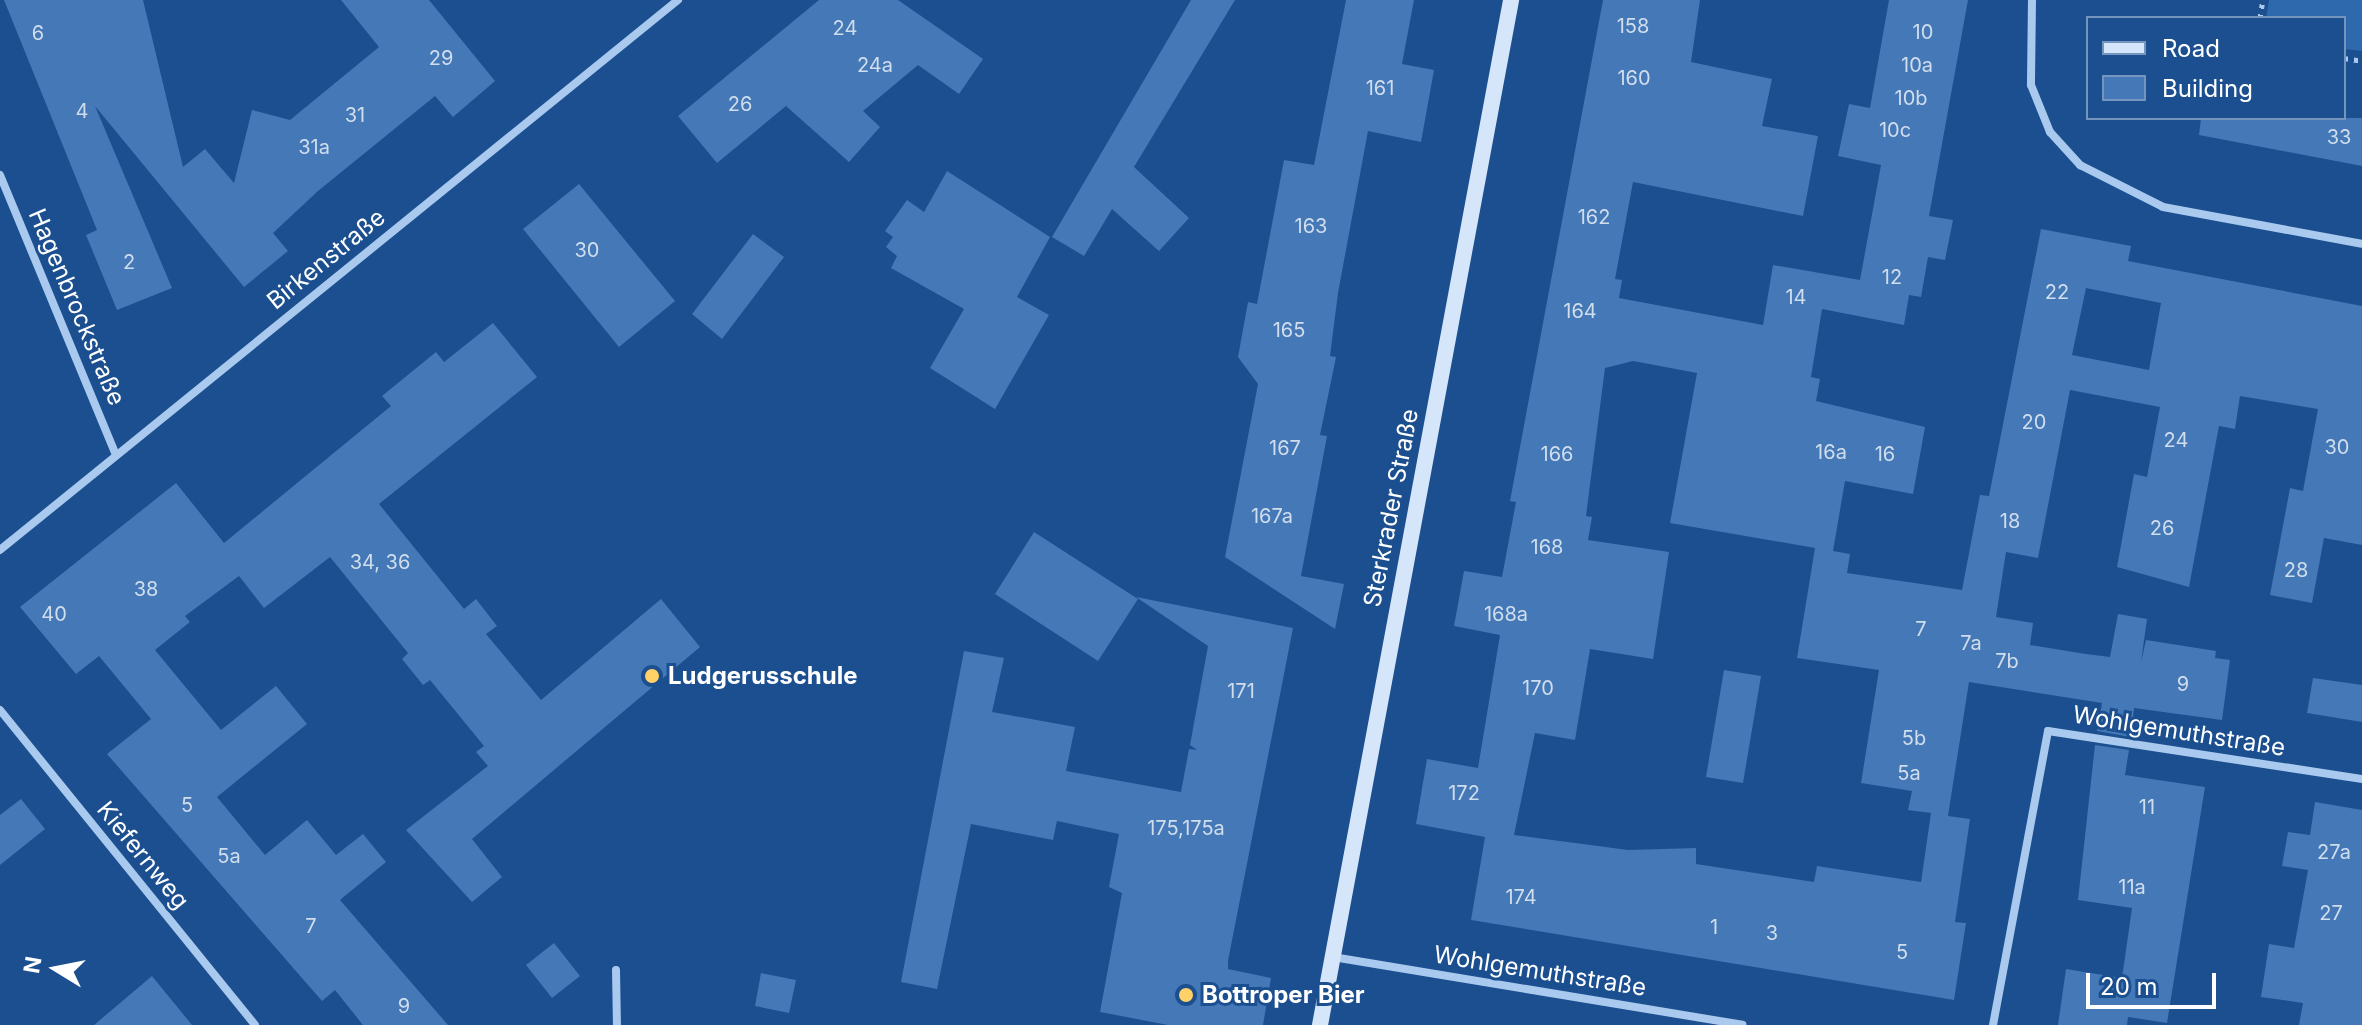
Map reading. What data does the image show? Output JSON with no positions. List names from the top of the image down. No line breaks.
{"streets":{"main road":["Sterkrader Straße"],"street":["Birkenstraße","Hagenbrockstraße","Wohlgemuthstraße","Kiefernweg"]},"crossings":[["Birkenstraße","Hagenbrockstraße"],["Sterkrader Straße","Wohlgemuthstraße"]],"places":["Ludgerusschule","Bottroper Bier"],"house_numbers":["158","24","10","6","29","24a","10a","160","161","10b","26","4","31","10c","33","31a","162","163","30","2","12","22","14","164","165","20","24","30","167","16a","166","16","167a","18","26","168","34, 36","28","38","40","168a","7","7a","7b","9","170","171","5b","5a","172","5","11","175,175a","27a","5a","11a","174","27","7","1","3","5","9"],"legend":["Road","Building"],"scale_bar":"20 m","north":"left"}
